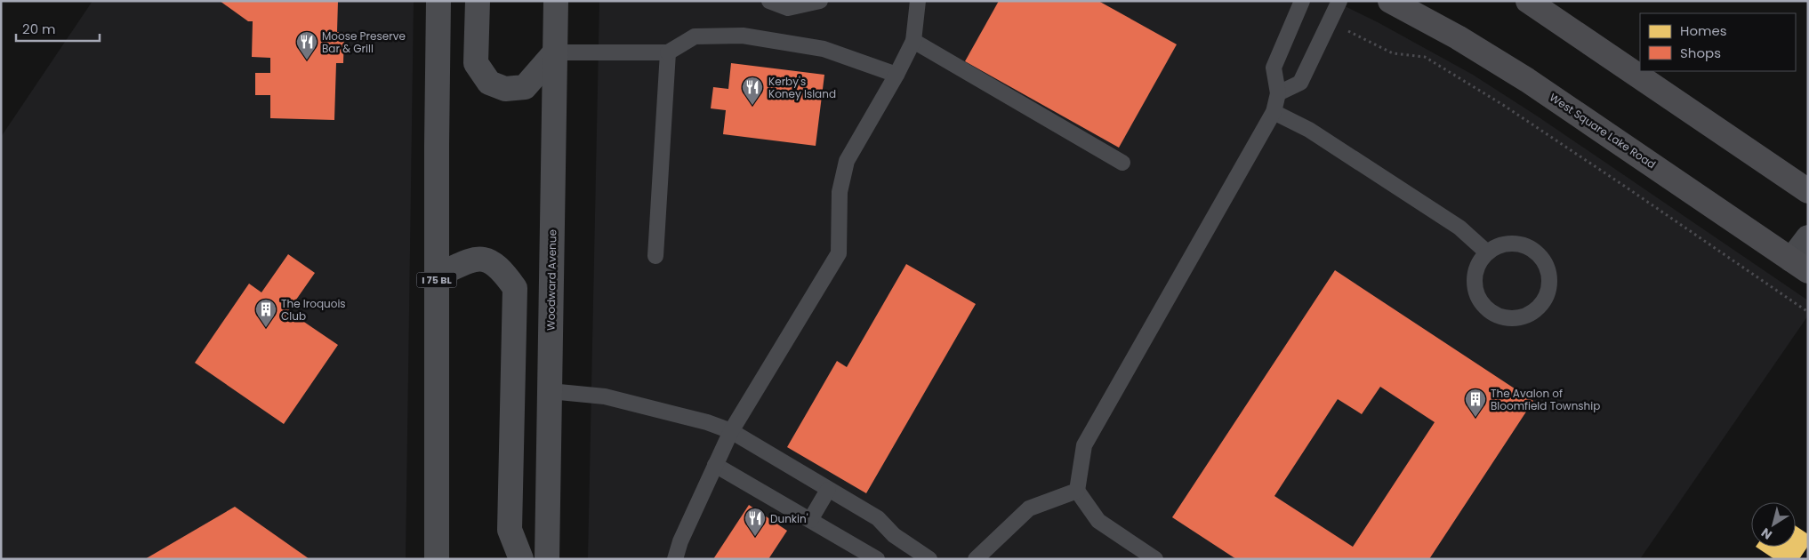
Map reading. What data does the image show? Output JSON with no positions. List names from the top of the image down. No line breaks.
{"streets":{"highway":["West Square Lake Road"],"main road":["I 75 BL","Woodward Avenue"]},"places":{"restaurant":["Moose Preserve Bar & Grill","Kerby's Koney Island","Dunkin'"],"building":["The Iroquois Club","The Avalon of Bloomfield Township"]},"legend":["Homes","Shops"],"scale_bar":"20 m","north":"bottom left"}
